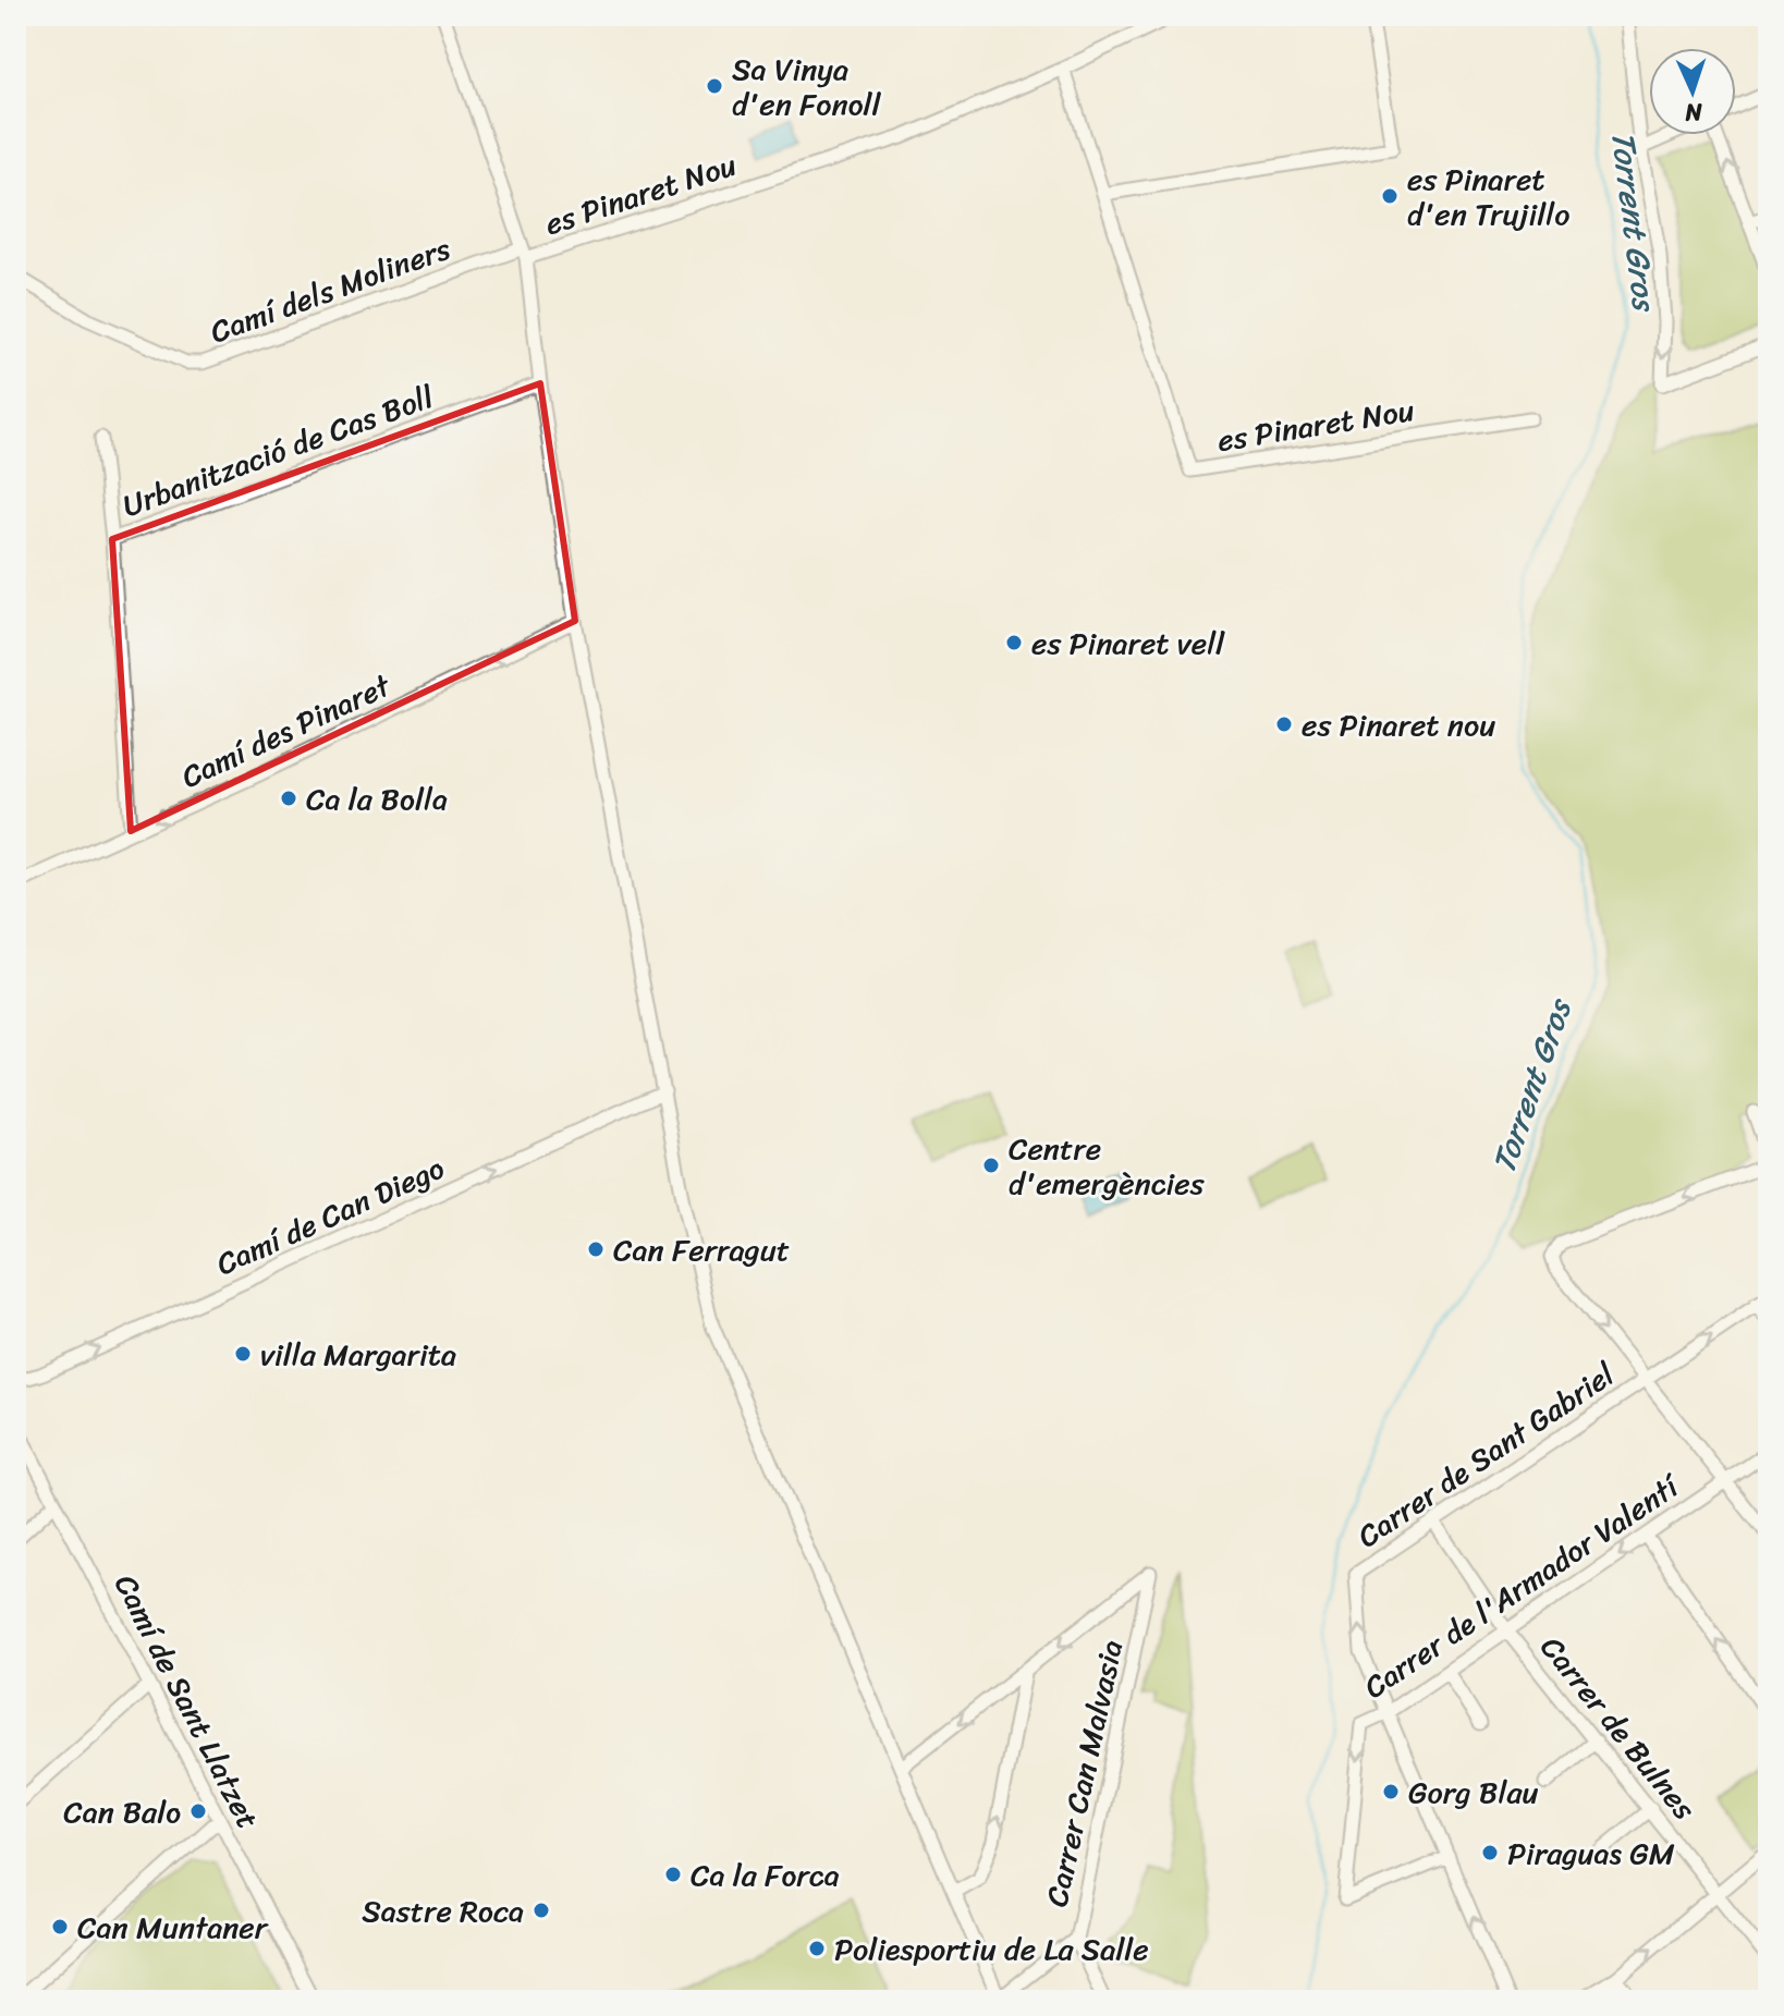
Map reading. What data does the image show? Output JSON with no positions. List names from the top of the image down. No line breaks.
{"streets":{"street":["es Pinaret Nou","Camí dels Moliners","Urbanització de Cas Boll","Camí des Pinaret","Camí de Can Diego","Carrer de Sant Gabriel","Carrer de l'Armador Valentí","Camí de Sant Llatzet","Carrer de Bulnes","Carrer Can Malvasia"]},"crossings":[["es Pinaret Nou","Camí dels Moliners"],["Urbanització de Cas Boll","Camí des Pinaret"],["Carrer de Sant Gabriel","Carrer de l'Armador Valentí"],["Carrer de Sant Gabriel","Carrer de Bulnes"],["Carrer de l'Armador Valentí","Carrer de Bulnes"]],"one_way":["Camí des Pinaret","Camí de Can Diego","Carrer de Sant Gabriel"],"water":["Torrent Gros"],"places":["Sa Vinya d'en Fonoll","es Pinaret d'en Trujillo","es Pinaret vell","es Pinaret nou","Ca la Bolla","Centre d'emergències","Can Ferragut","villa Margarita","Gorg Blau","Can Balo","Piraguas GM","Ca la Forca","Sastre Roca","Can Muntaner","Poliesportiu de La Salle"],"north":"bottom"}
